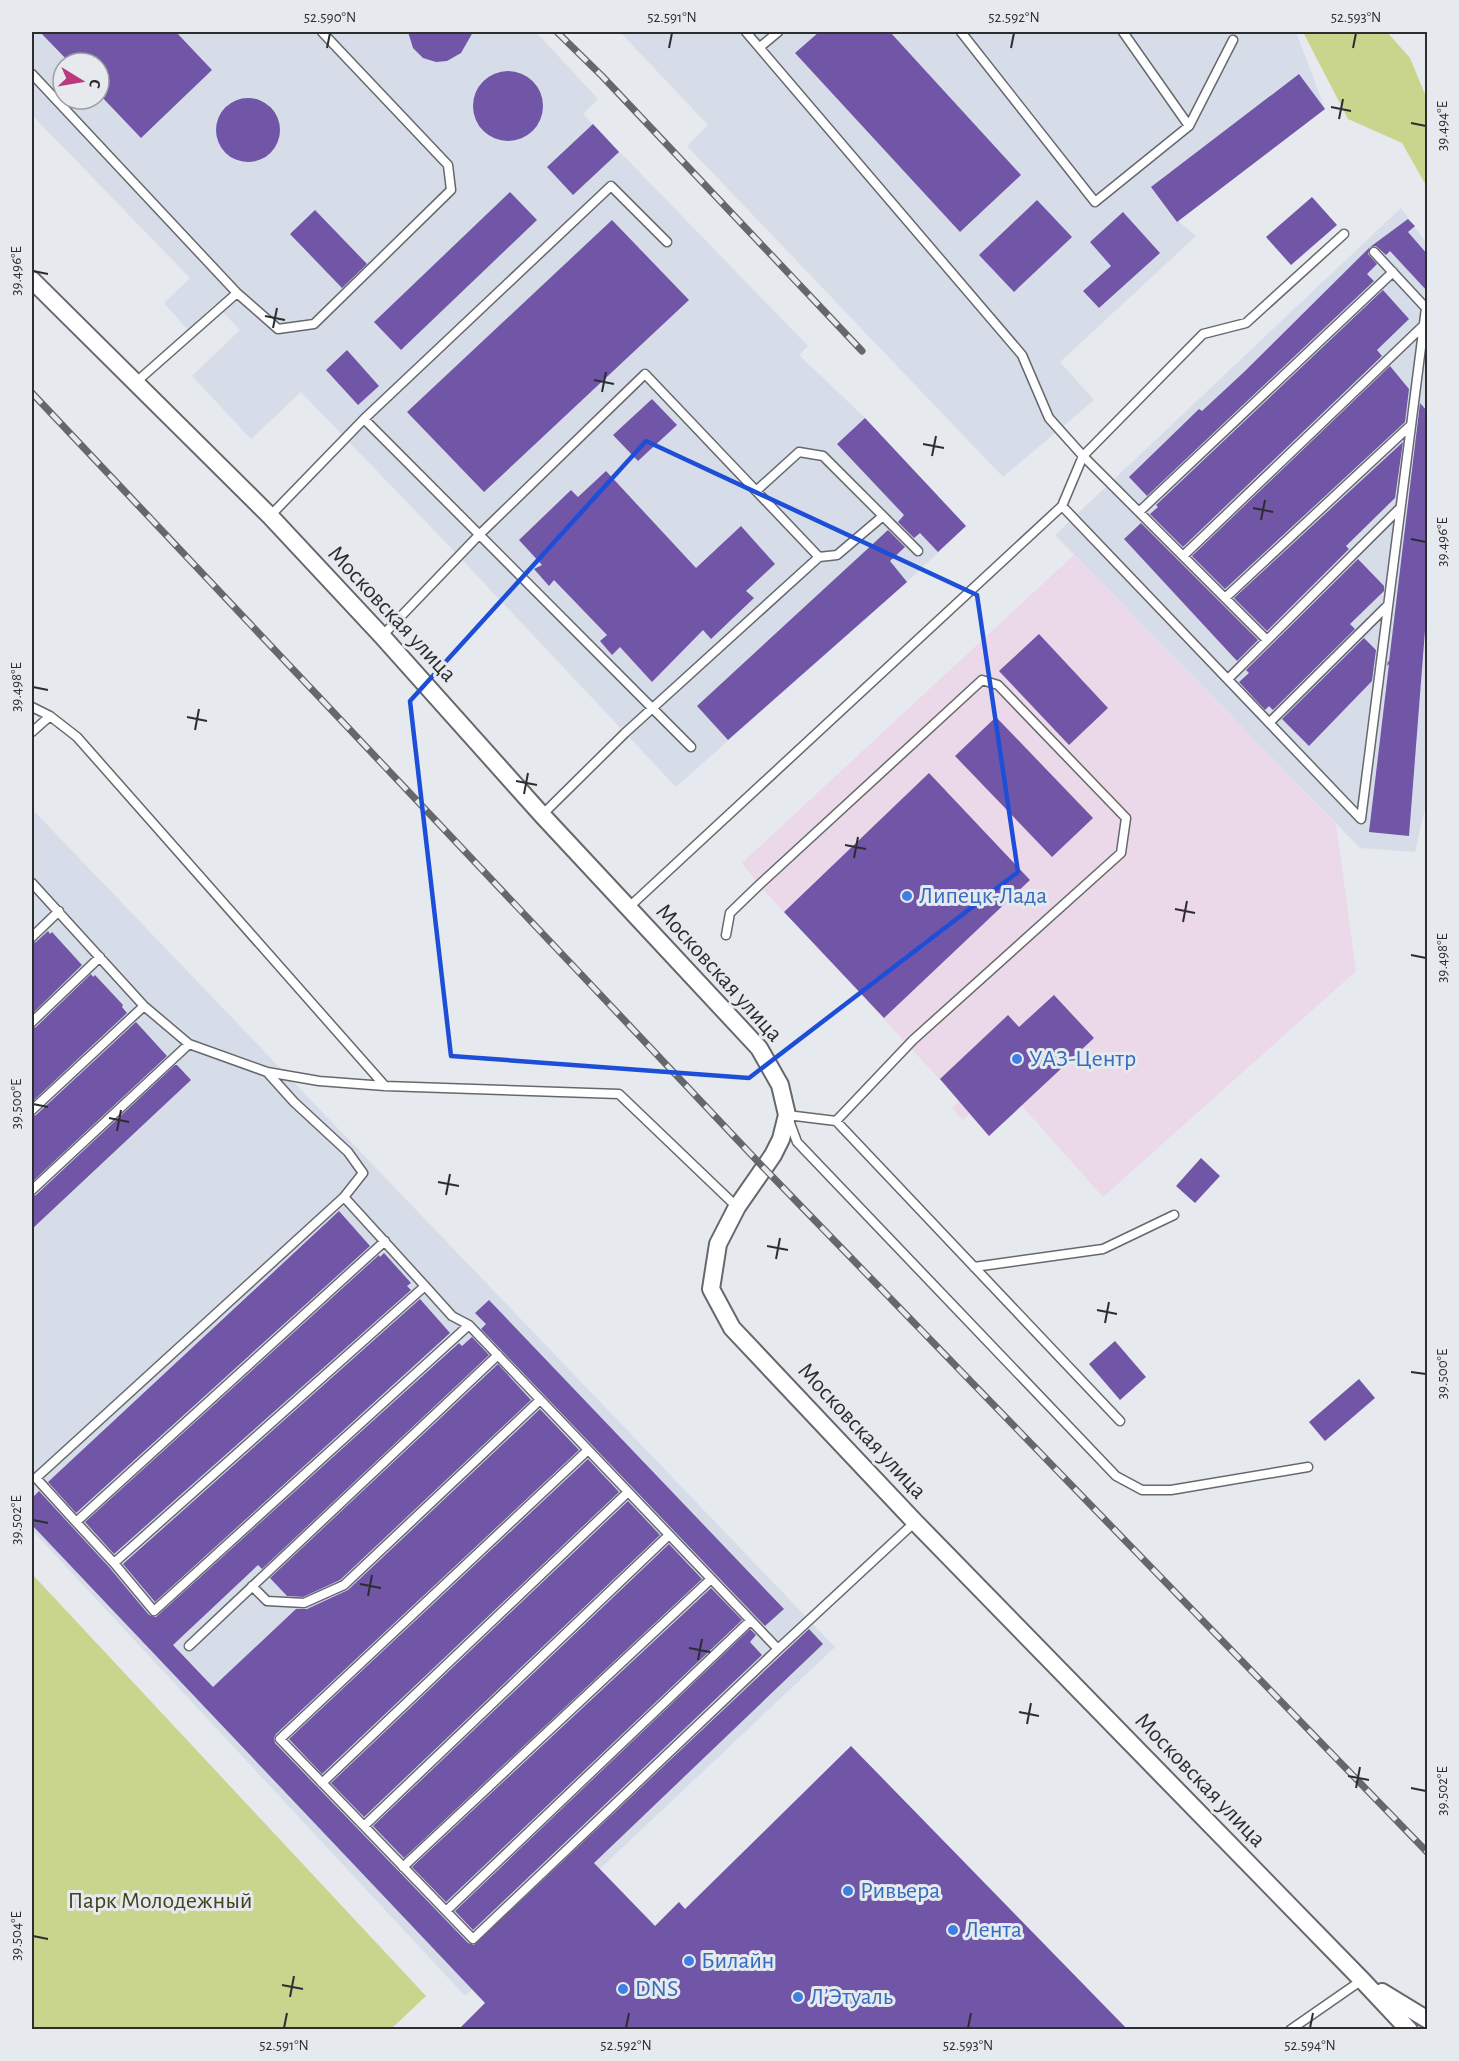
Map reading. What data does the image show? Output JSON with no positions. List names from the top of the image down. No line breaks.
{"streets":{"street":["Московская улица"]},"parks":["Парк Молодежный"],"places":["Липецк-Лада","УАЗ-Центр","Ривьера","Лента","Билайн","DNS","Л’Этуаль"],"north":"right","coordinates":["52.590°N","52.591°N","52.592°N","52.593°N","39.494°E","39.496°E","39.498°E","39.500°E","39.502°E","39.504°E","52.594°N"]}
